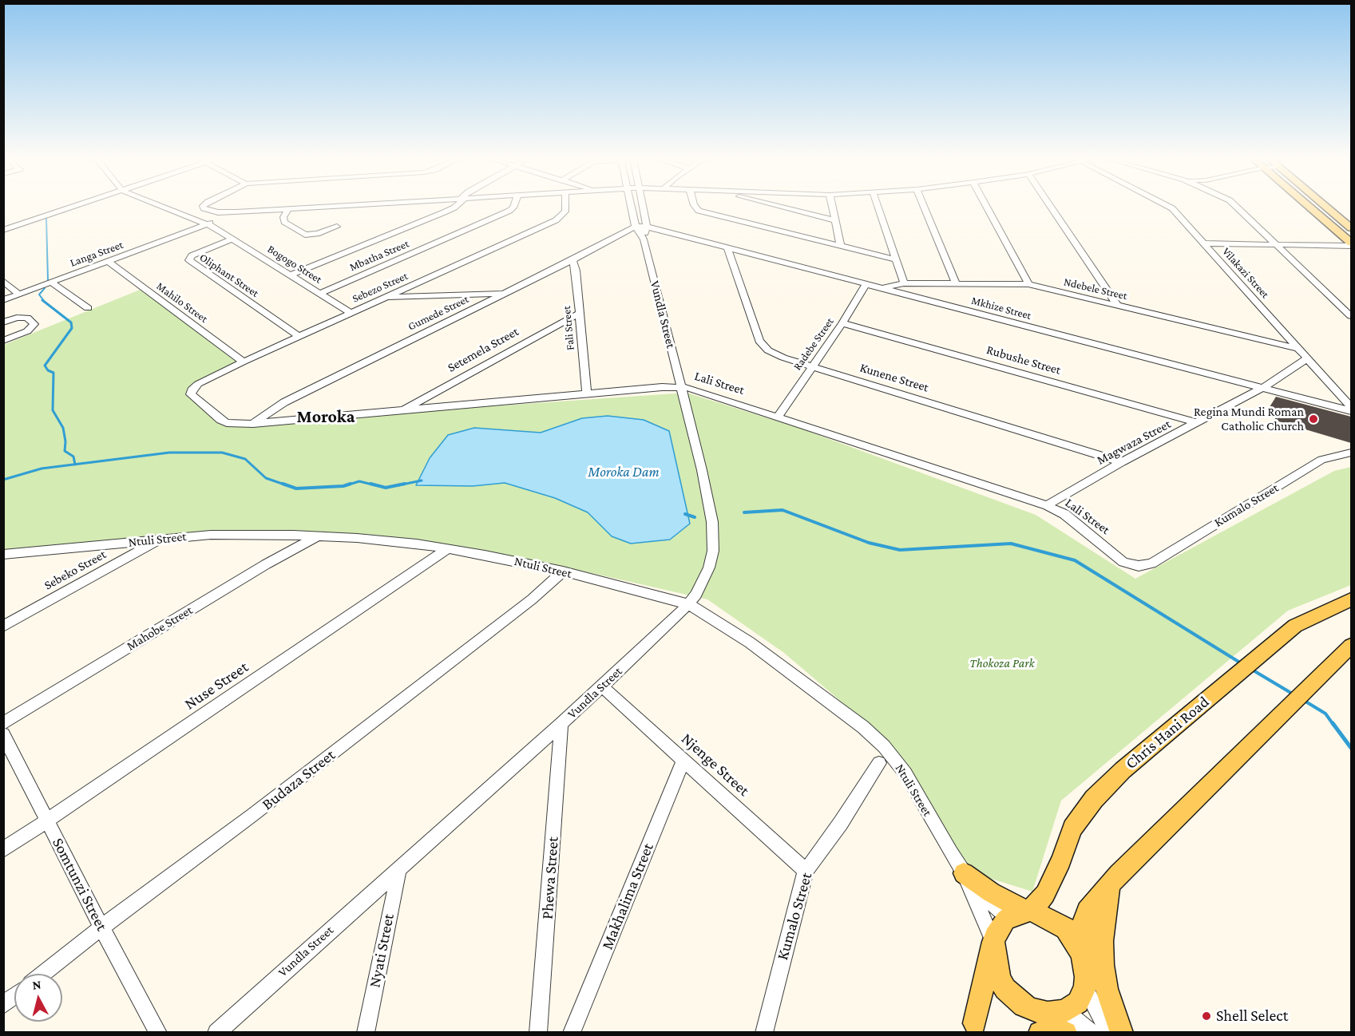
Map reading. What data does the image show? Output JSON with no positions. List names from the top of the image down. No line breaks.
{"streets":{"main road":["Chris Hani Road"],"street":["Langa Street","Mbatha Street","Bogogo Street","Vilakazi Street","Oliphant Street","Sebezo Street","Ndebele Street","Mahilo Street","Mkhize Street","Gumede Street","Vundla Street","Fali Street","Radebe Street","Setemela Street","Rubushe Street","Kunene Street","Lali Street","Magwaza Street","Kumalo Street","Ntuli Street","Sebeko Street","Mahobe Street","Nuse Street","Njenge Street","Budaza Street","Phewa Street","Somtunzi Street","Makhalima Street","Nyati Street"]},"crossings":[["Langa Street","Bogogo Street"],["Langa Street","Mahilo Street"],["Mbatha Street","Bogogo Street"],["Bogogo Street","Oliphant Street"],["Bogogo Street","Sebezo Street"],["Vilakazi Street","Ndebele Street"],["Vilakazi Street","Magwaza Street"],["Oliphant Street","Sebezo Street"],["Sebezo Street","Mahilo Street"],["Sebezo Street","Lali Street"],["Ndebele Street","Mkhize Street"],["Mkhize Street","Gumede Street"],["Mkhize Street","Vundla Street"],["Mkhize Street","Radebe Street"],["Mkhize Street","Kunene Street"],["Mkhize Street","Magwaza Street"],["Gumede Street","Vundla Street"],["Gumede Street","Fali Street"],["Gumede Street","Lali Street"],["Vundla Street","Lali Street"],["Vundla Street","Ntuli Street"],["Vundla Street","Njenge Street"],["Vundla Street","Phewa Street"],["Vundla Street","Nyati Street"],["Fali Street","Setemela Street"],["Fali Street","Lali Street"],["Radebe Street","Rubushe Street"],["Radebe Street","Kunene Street"],["Radebe Street","Lali Street"],["Setemela Street","Lali Street"],["Rubushe Street","Magwaza Street"],["Kunene Street","Magwaza Street"],["Lali Street","Magwaza Street"],["Lali Street","Kumalo Street"],["Kumalo Street","Njenge Street"],["Ntuli Street","Sebeko Street"],["Ntuli Street","Mahobe Street"],["Ntuli Street","Nuse Street"],["Ntuli Street","Chris Hani Road"],["Ntuli Street","Budaza Street"],["Nuse Street","Somtunzi Street"],["Njenge Street","Makhalima Street"],["Budaza Street","Somtunzi Street"]],"districts":["Moroka"],"water":["Moroka Dam"],"parks":["Thokoza Park"],"places":["Regina Mundi Roman Catholic Church","Shell Select"],"north":"top"}
